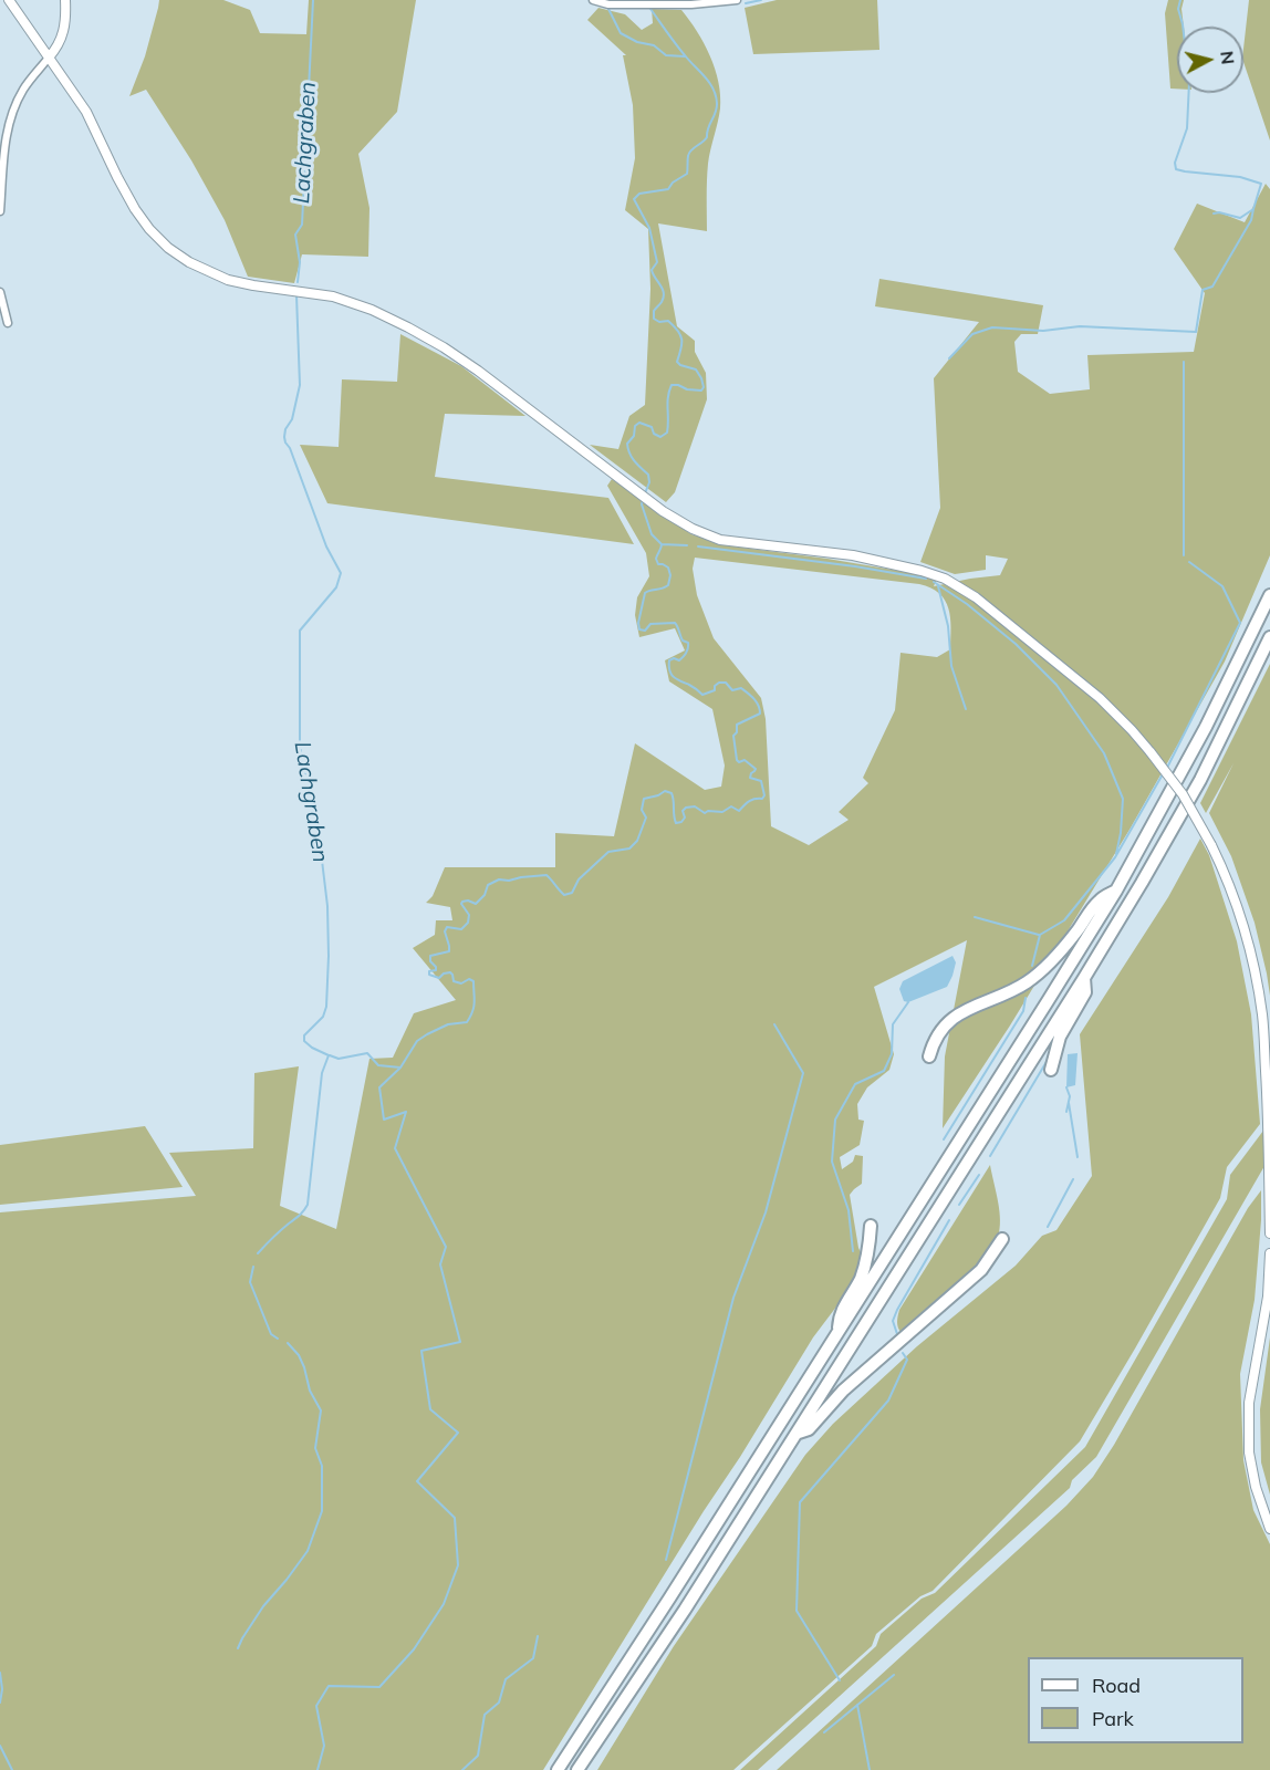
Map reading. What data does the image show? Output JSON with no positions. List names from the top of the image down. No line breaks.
{"water":["Lachgraben"],"legend":["Road","Park"],"north":"right"}
